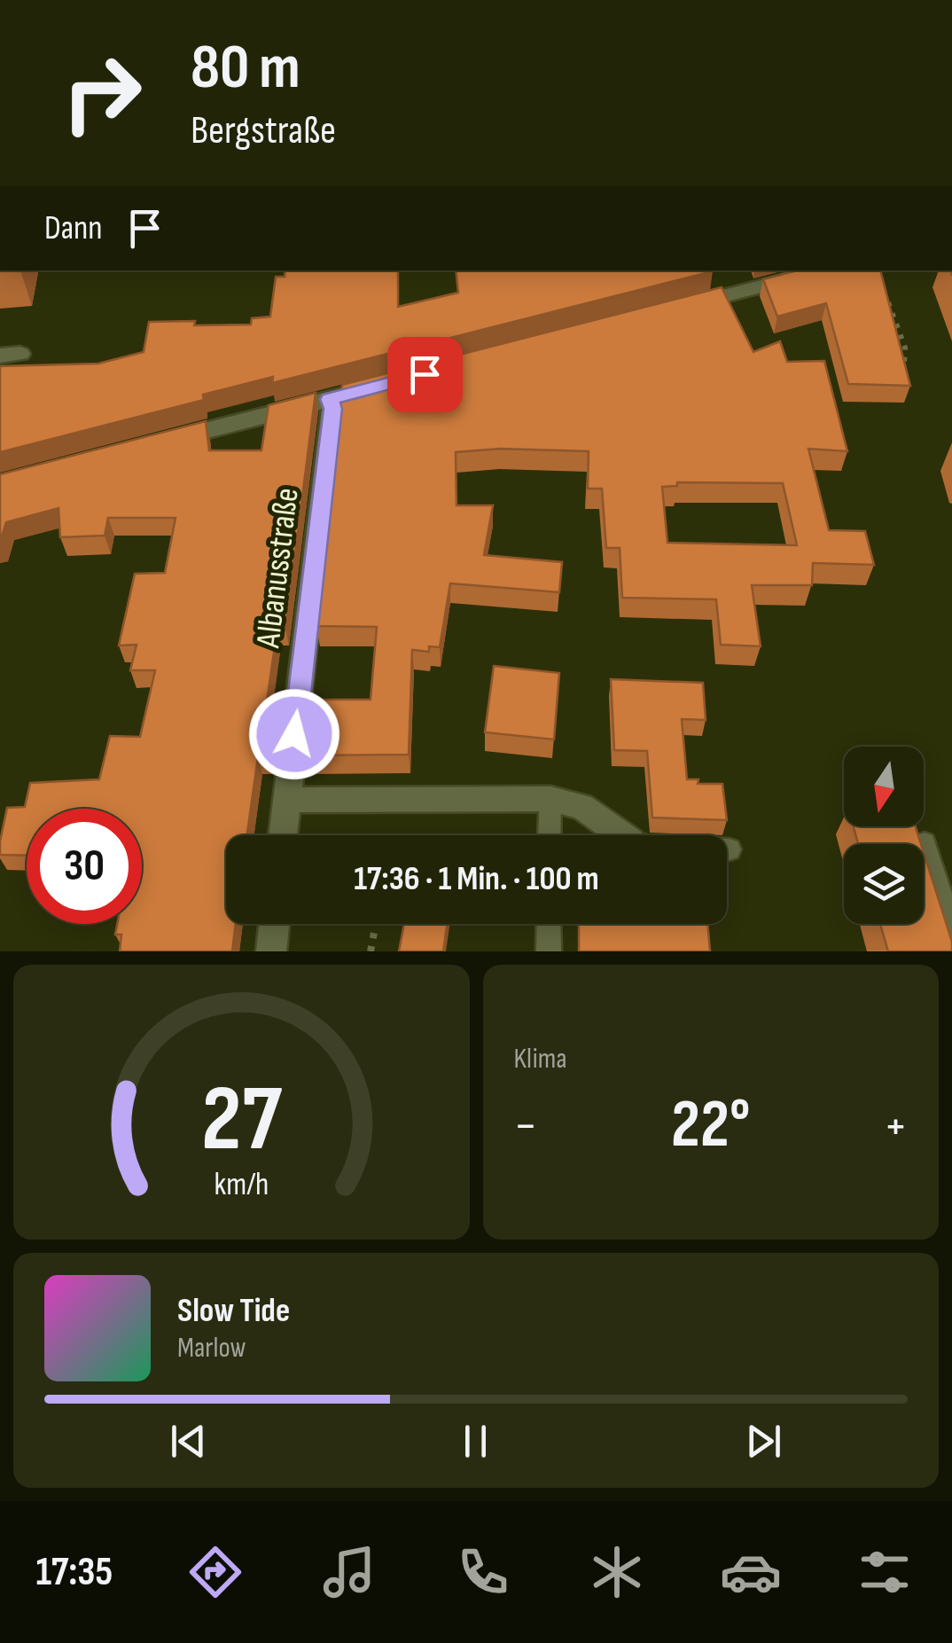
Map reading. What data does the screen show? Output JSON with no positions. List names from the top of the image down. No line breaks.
{"streets":{"street":["Albanusstraße"]},"north":"bottom","page":{"turn":["80 m","Bergstraße"],"then":"Dann","limit":"30","trip":"17:36 · 1 Min. · 100 m","tile":"Klima","heat":["−","22°","+"],"song":["Slow Tide","Marlow"],"tabs":"17:35","gauge":["27","km/h"]}}
